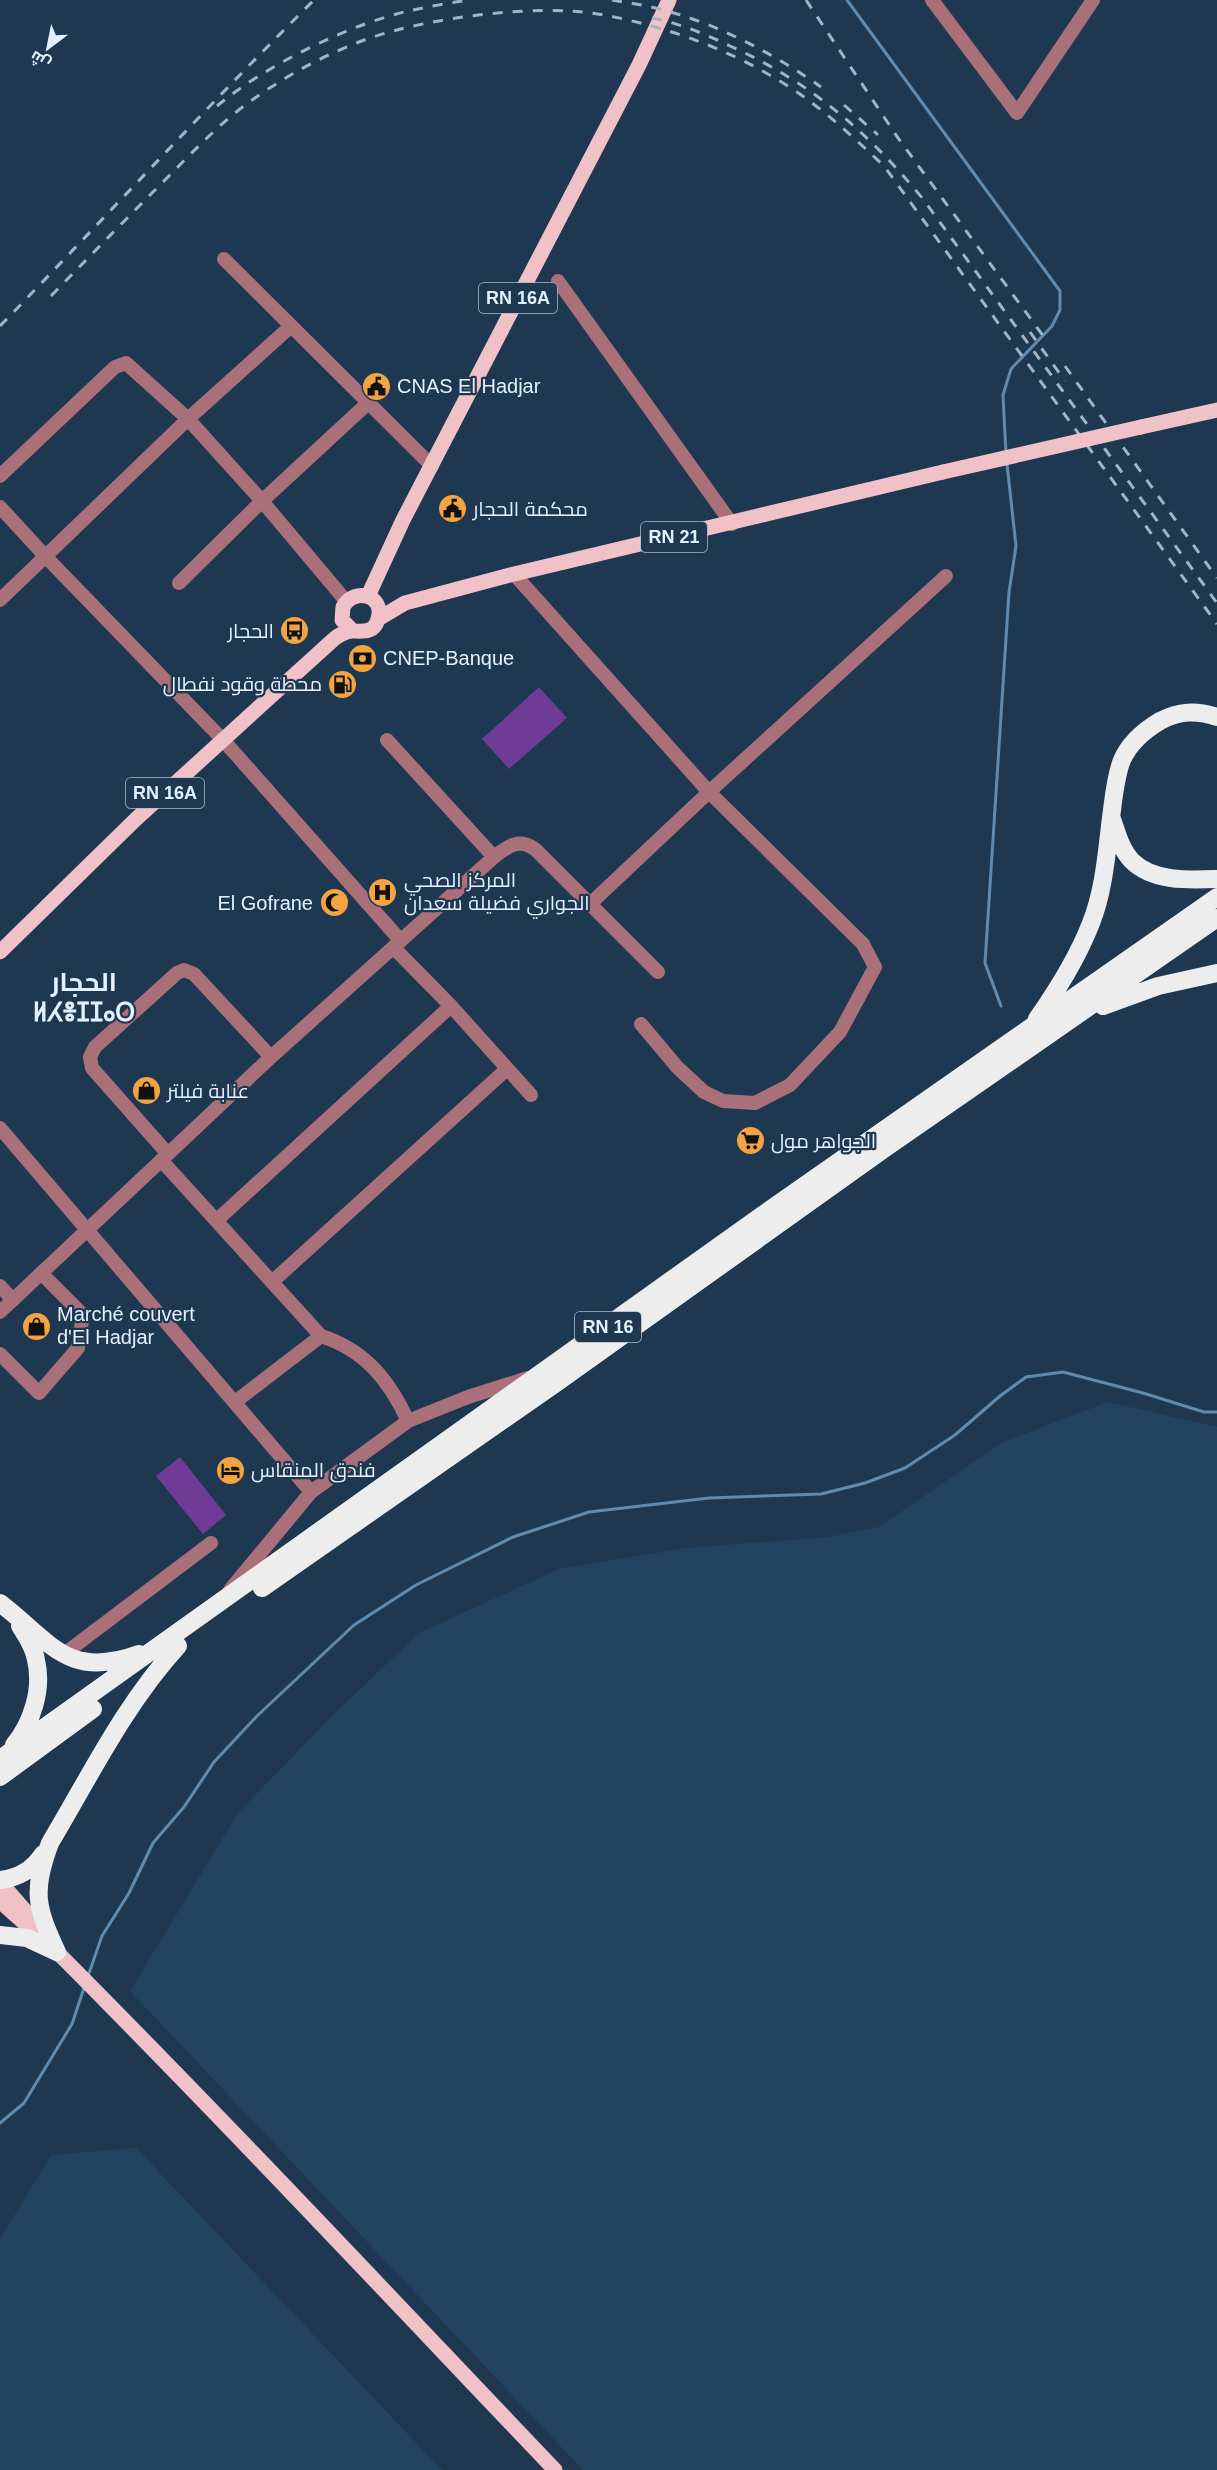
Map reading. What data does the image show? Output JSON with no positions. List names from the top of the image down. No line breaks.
{"streets":{"highway":["RN 16"],"main road":["RN 16A","RN 21"]},"crossings":[["RN 16A","RN 21"]],"districts":["الحجار ⵍⵃⴻⵊⵊⴰⵔ"],"places":{"public building":["CNAS El Hadjar","محكمة الحجار"],"bus stop":["الحجار"],"bank":["CNEP-Banque"],"fuel station":["محطة وقود نفطال"],"hospital":["المركز الصحي الجواري فضيلة سعدان"],"mosque":["El Gofrane"],"shop":["عنابة فيلتر","Marché couvert d'El Hadjar"],"supermarket":["الجواهر مول"],"hotel":["فندق المنقاس"]},"north":"bottom left"}
